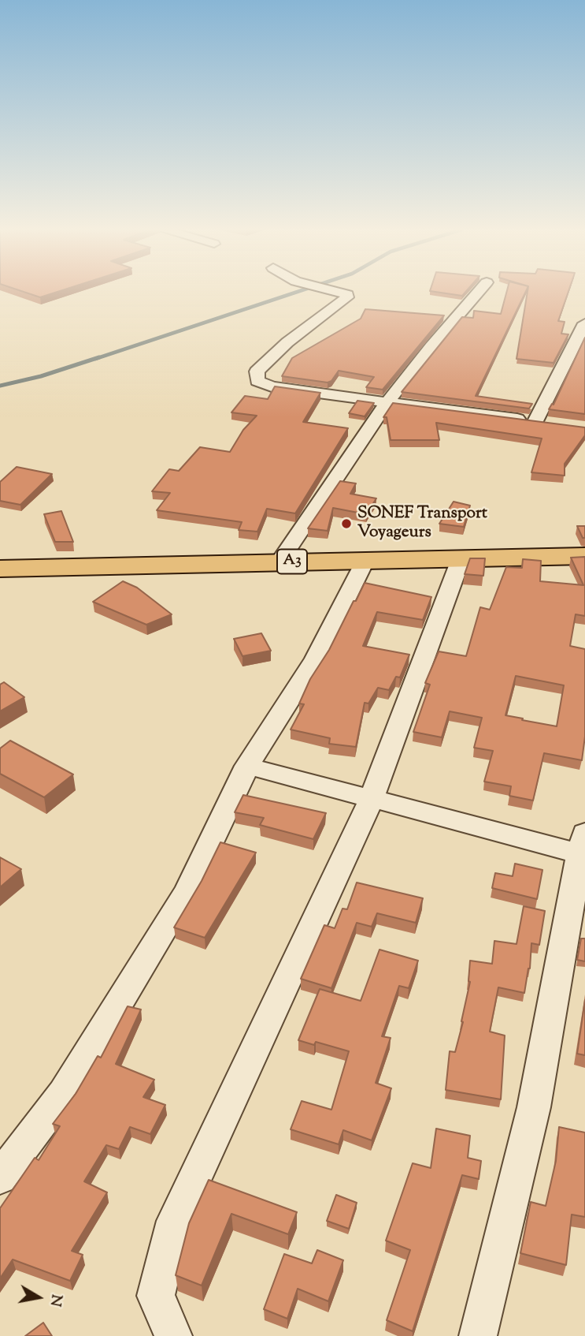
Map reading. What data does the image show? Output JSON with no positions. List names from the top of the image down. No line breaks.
{"streets":{"highway":["A3"]},"places":["SONEF Transport Voyageurs"],"north":"right"}
